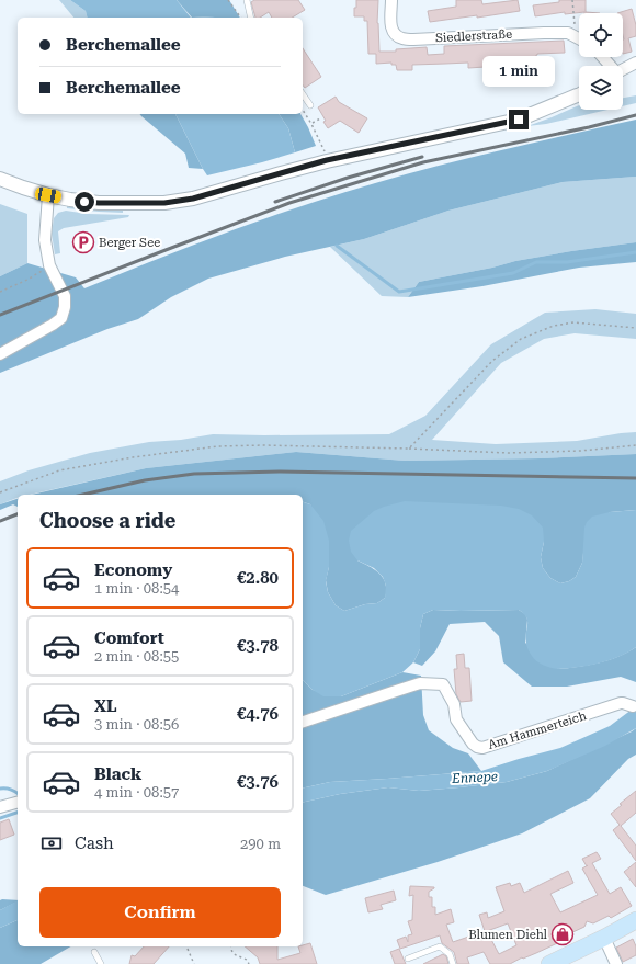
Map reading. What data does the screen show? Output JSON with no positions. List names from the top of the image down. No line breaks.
{"streets":{"street":["Siedlerstraße","Am Hammerteich"]},"water":["Ennepe"],"places":{"parking":["Berger See"],"shop":["Blumen Diehl"]},"page":{"banner":["Berchemallee","Berchemallee"],"bubble":"1 min","heading":"Choose a ride","list":[{"name":"Economy","note":"1 min · 08:54","value":"€2.80"},{"name":"Comfort","note":"2 min · 08:55","value":"€3.78"},{"name":"XL","note":"3 min · 08:56","value":"€4.76"},{"name":"Black","note":"4 min · 08:57","value":"€3.76"}],"pay":["Cash","290 m"],"buttons":"Confirm"}}
